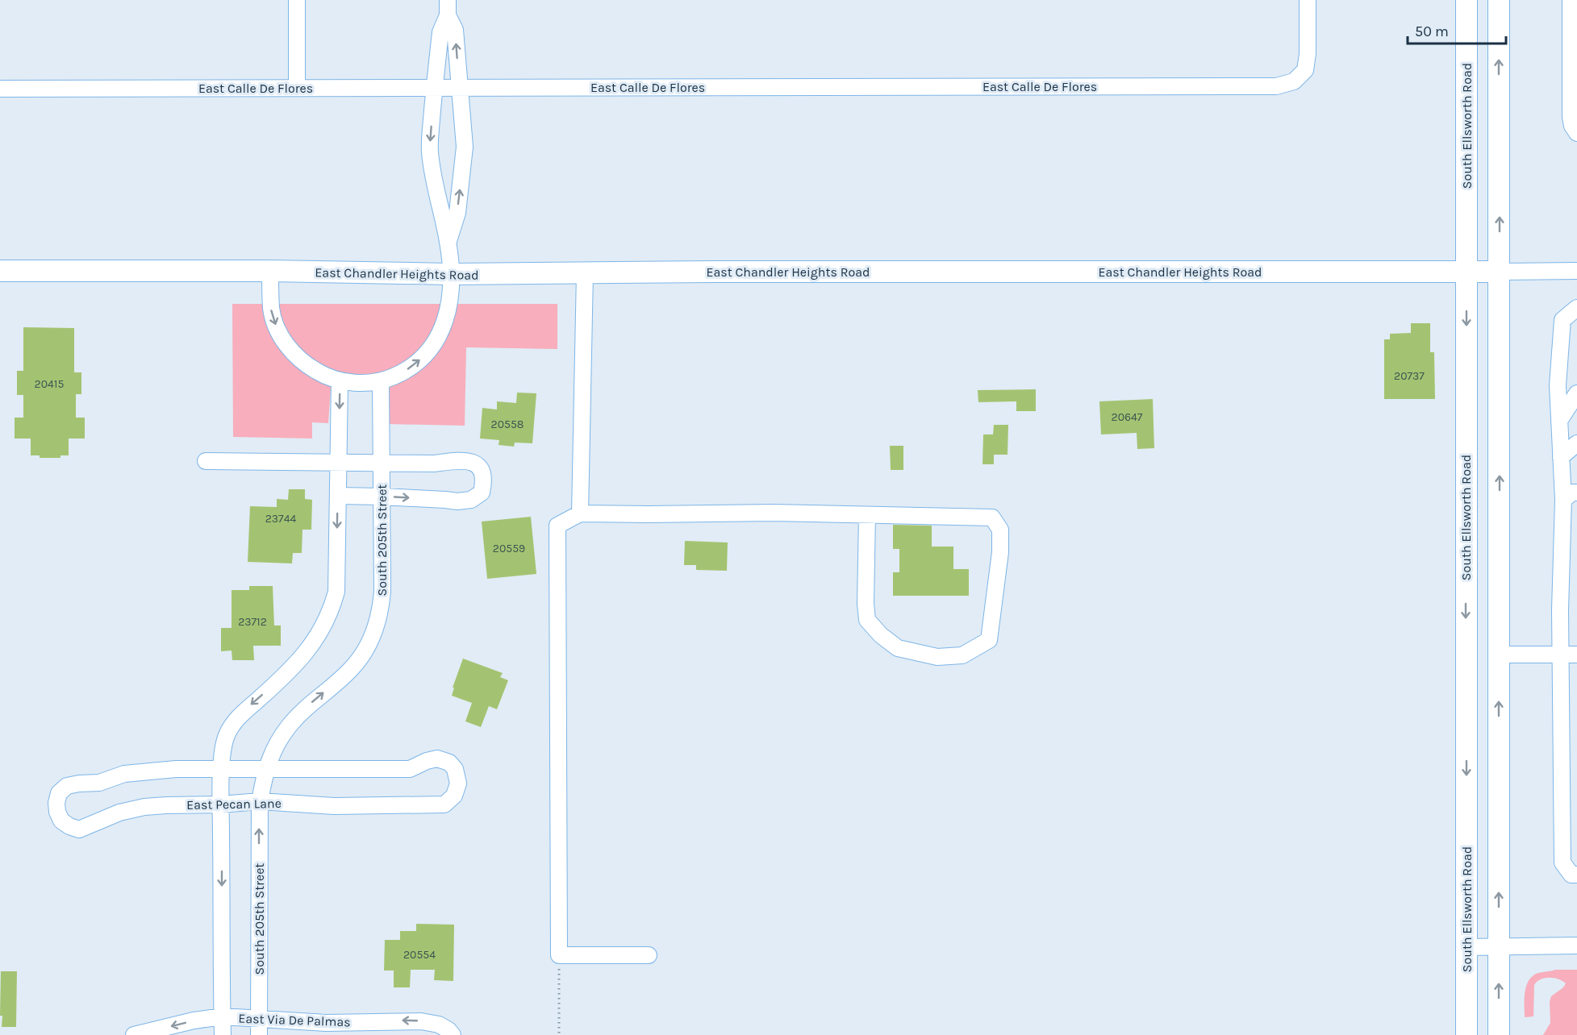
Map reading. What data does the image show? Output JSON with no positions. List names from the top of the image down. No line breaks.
{"streets":{"main road":["South Ellsworth Road","East Chandler Heights Road"],"street":["East Calle De Flores","South 205th Street","East Pecan Lane","East Via De Palmas"]},"crossings":[["South Ellsworth Road","East Chandler Heights Road"],["South 205th Street","East Pecan Lane"],["South 205th Street","East Via De Palmas"]],"one_way":["East Via De Palmas"],"house_numbers":["20737","20415","20647","20558","23744","20559","23712","20554"],"scale_bar":"50 m"}
